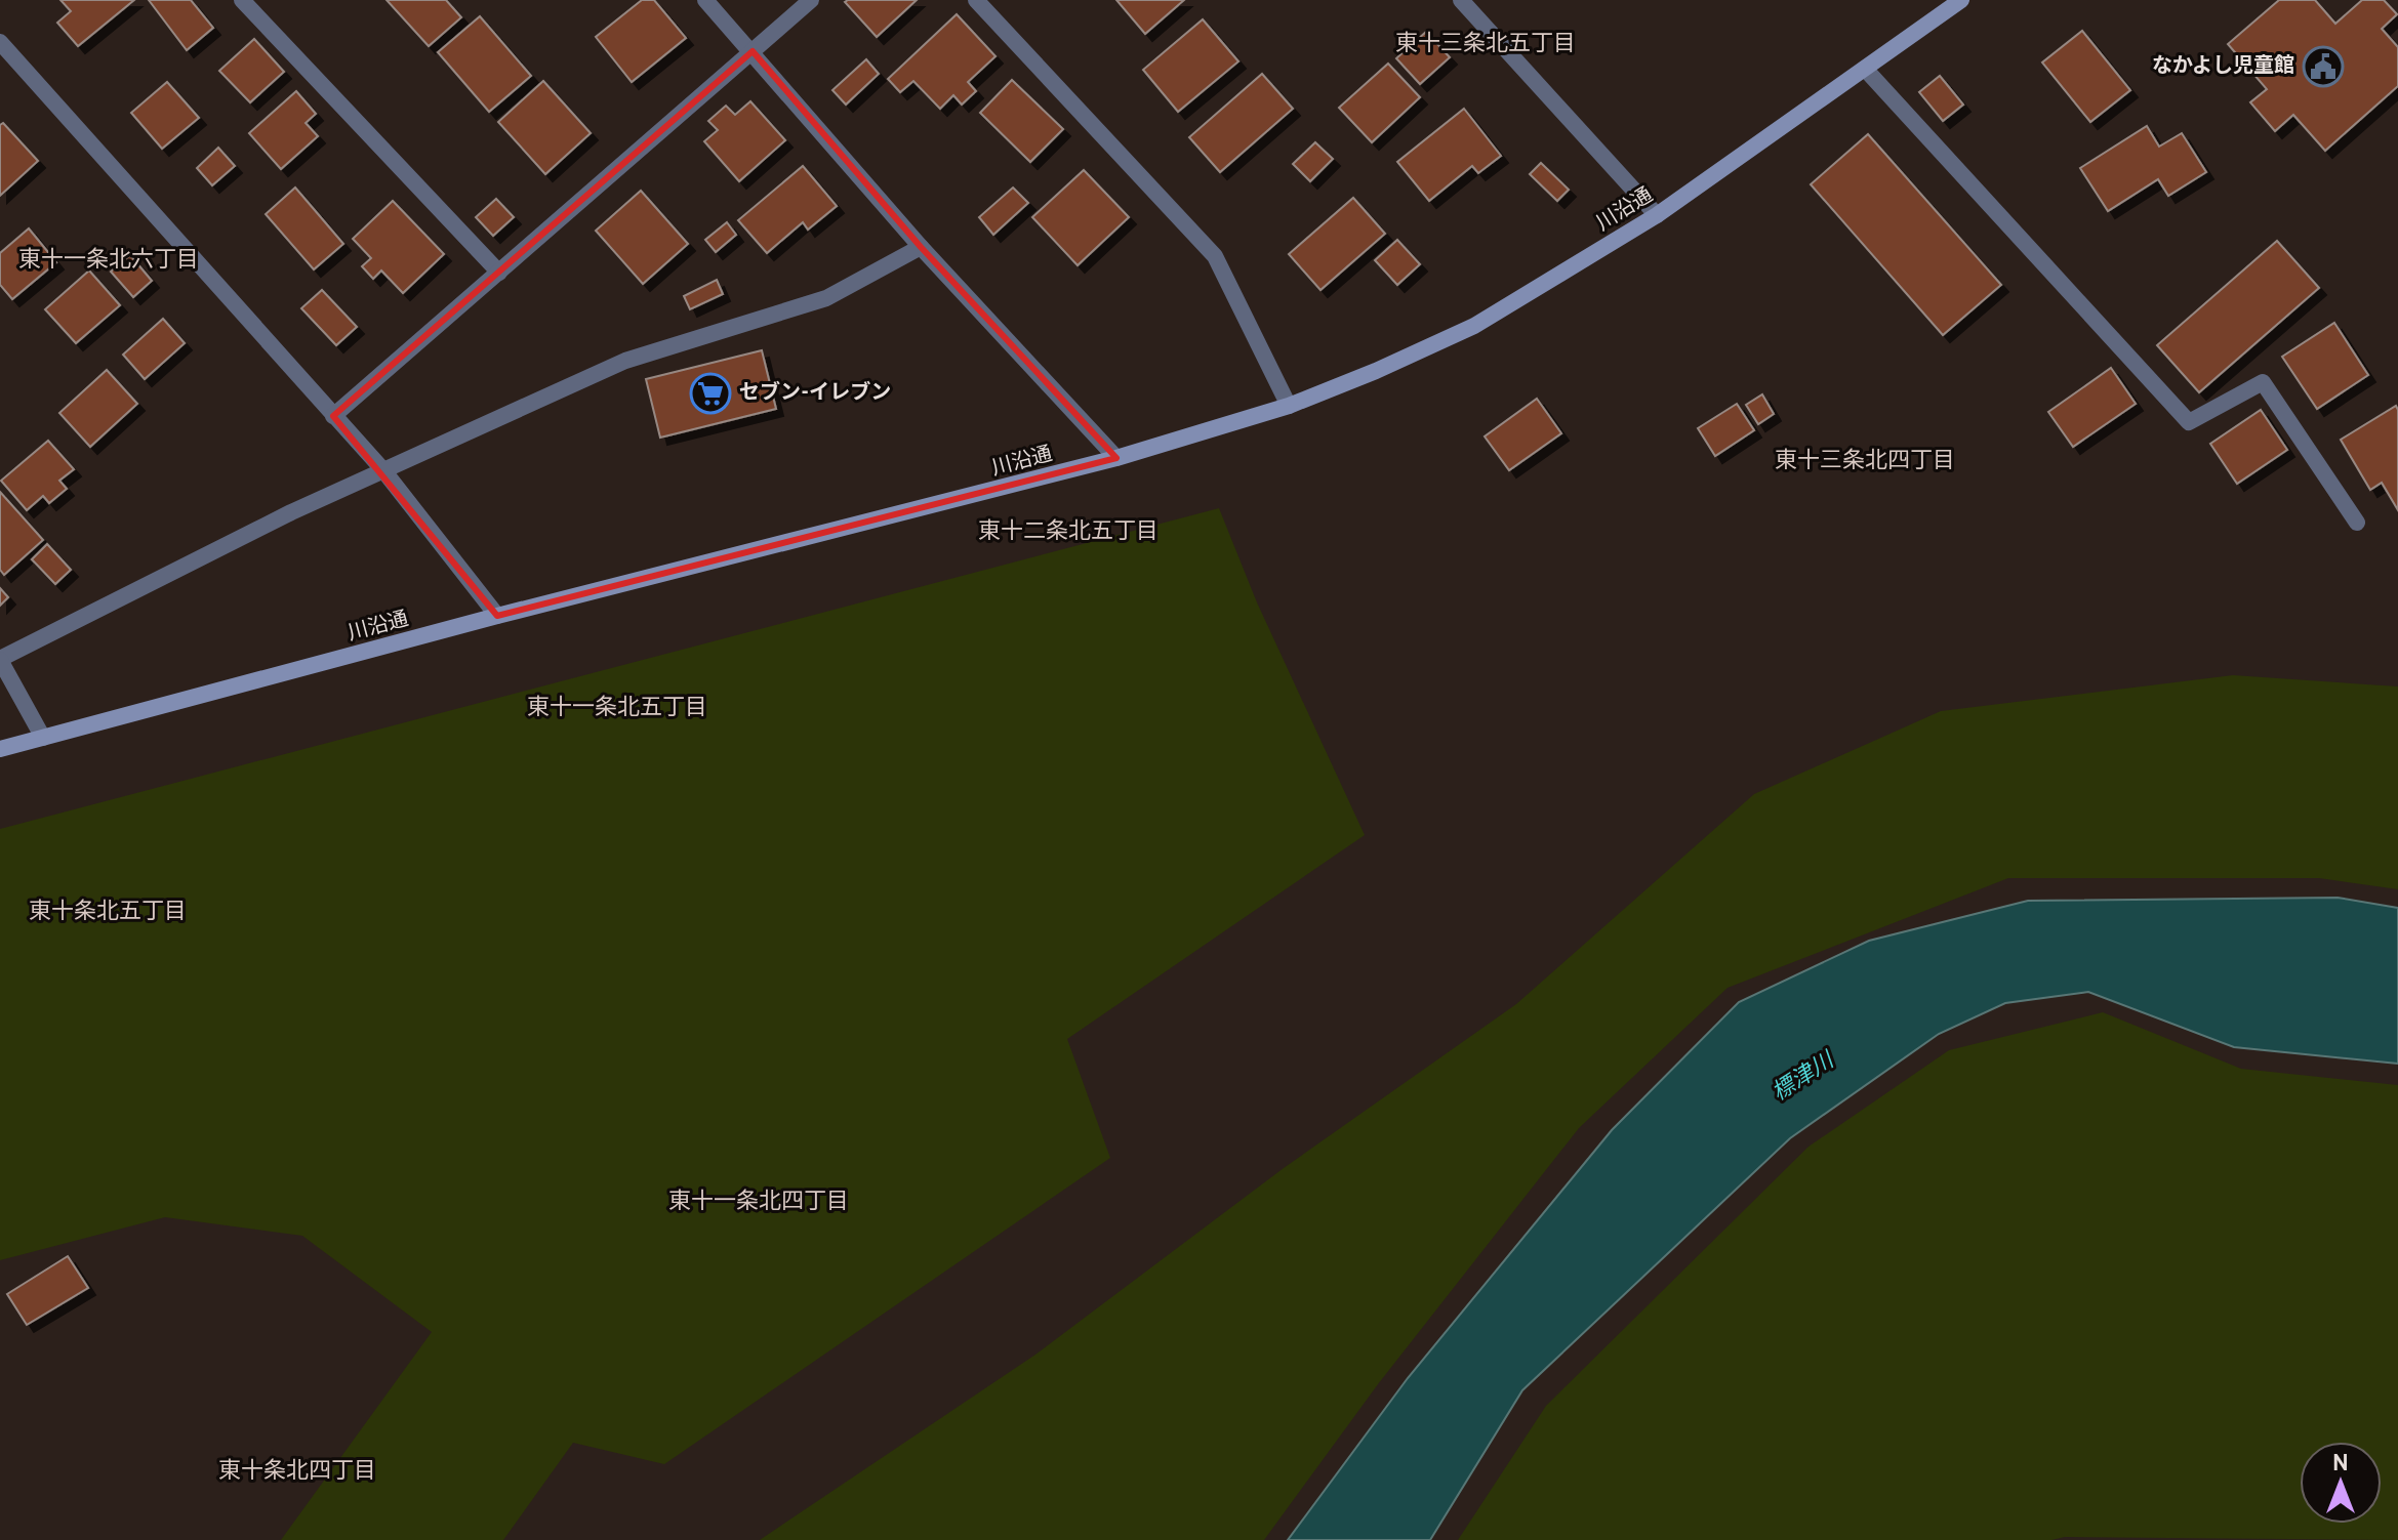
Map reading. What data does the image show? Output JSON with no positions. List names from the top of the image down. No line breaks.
{"streets":{"street":["川沿通"]},"districts":["東十三条北五丁目","東十一条北六丁目","東十三条北四丁目","東十二条北五丁目","東十一条北五丁目","東十条北五丁目","東十一条北四丁目","東十条北四丁目"],"water":["標津川"],"places":{"public building":["なかよし児童館"],"supermarket":["セブン-イレブン"]},"north":"top"}
